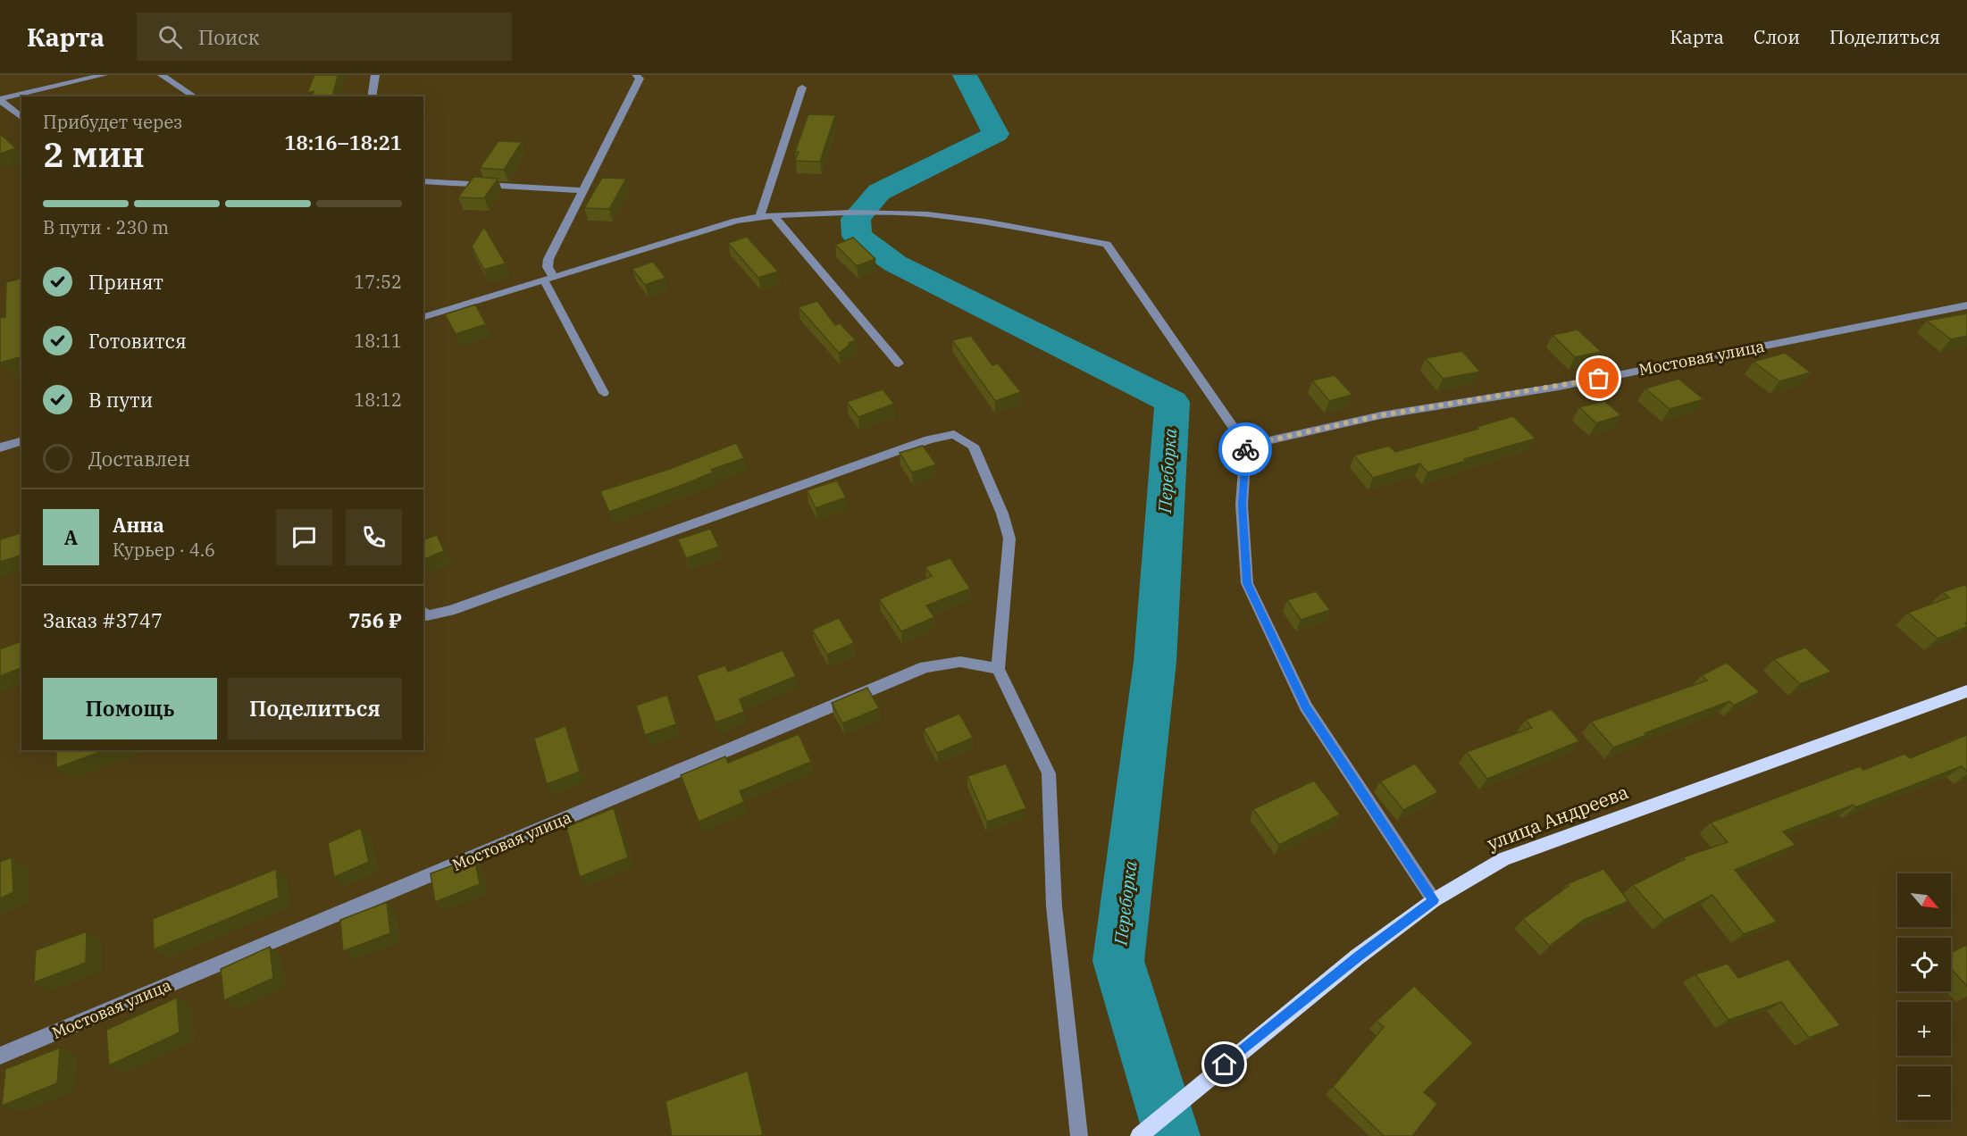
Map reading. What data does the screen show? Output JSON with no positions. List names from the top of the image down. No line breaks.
{"streets":{"main road":["улица Андреева"],"street":["Мостовая улица"]},"water":["Переборка"],"north":"bottom right","page":{"header":"Карта","search":"Поиск","nav":["Карта","Слои","Поделиться"],"heading":["2 мин","Прибудет через","18:16–18:21"],"panel":["Анна","Курьер · 4.6","Заказ #3747","756 ₽"],"bar":"В пути · 230 m","list":[["Принят","17:52"],["Готовится","18:11"],["В пути","18:12"],"Доставлен"],"round":"А","buttons":["Помощь","Поделиться"],"map_buttons":["+","−"]}}
